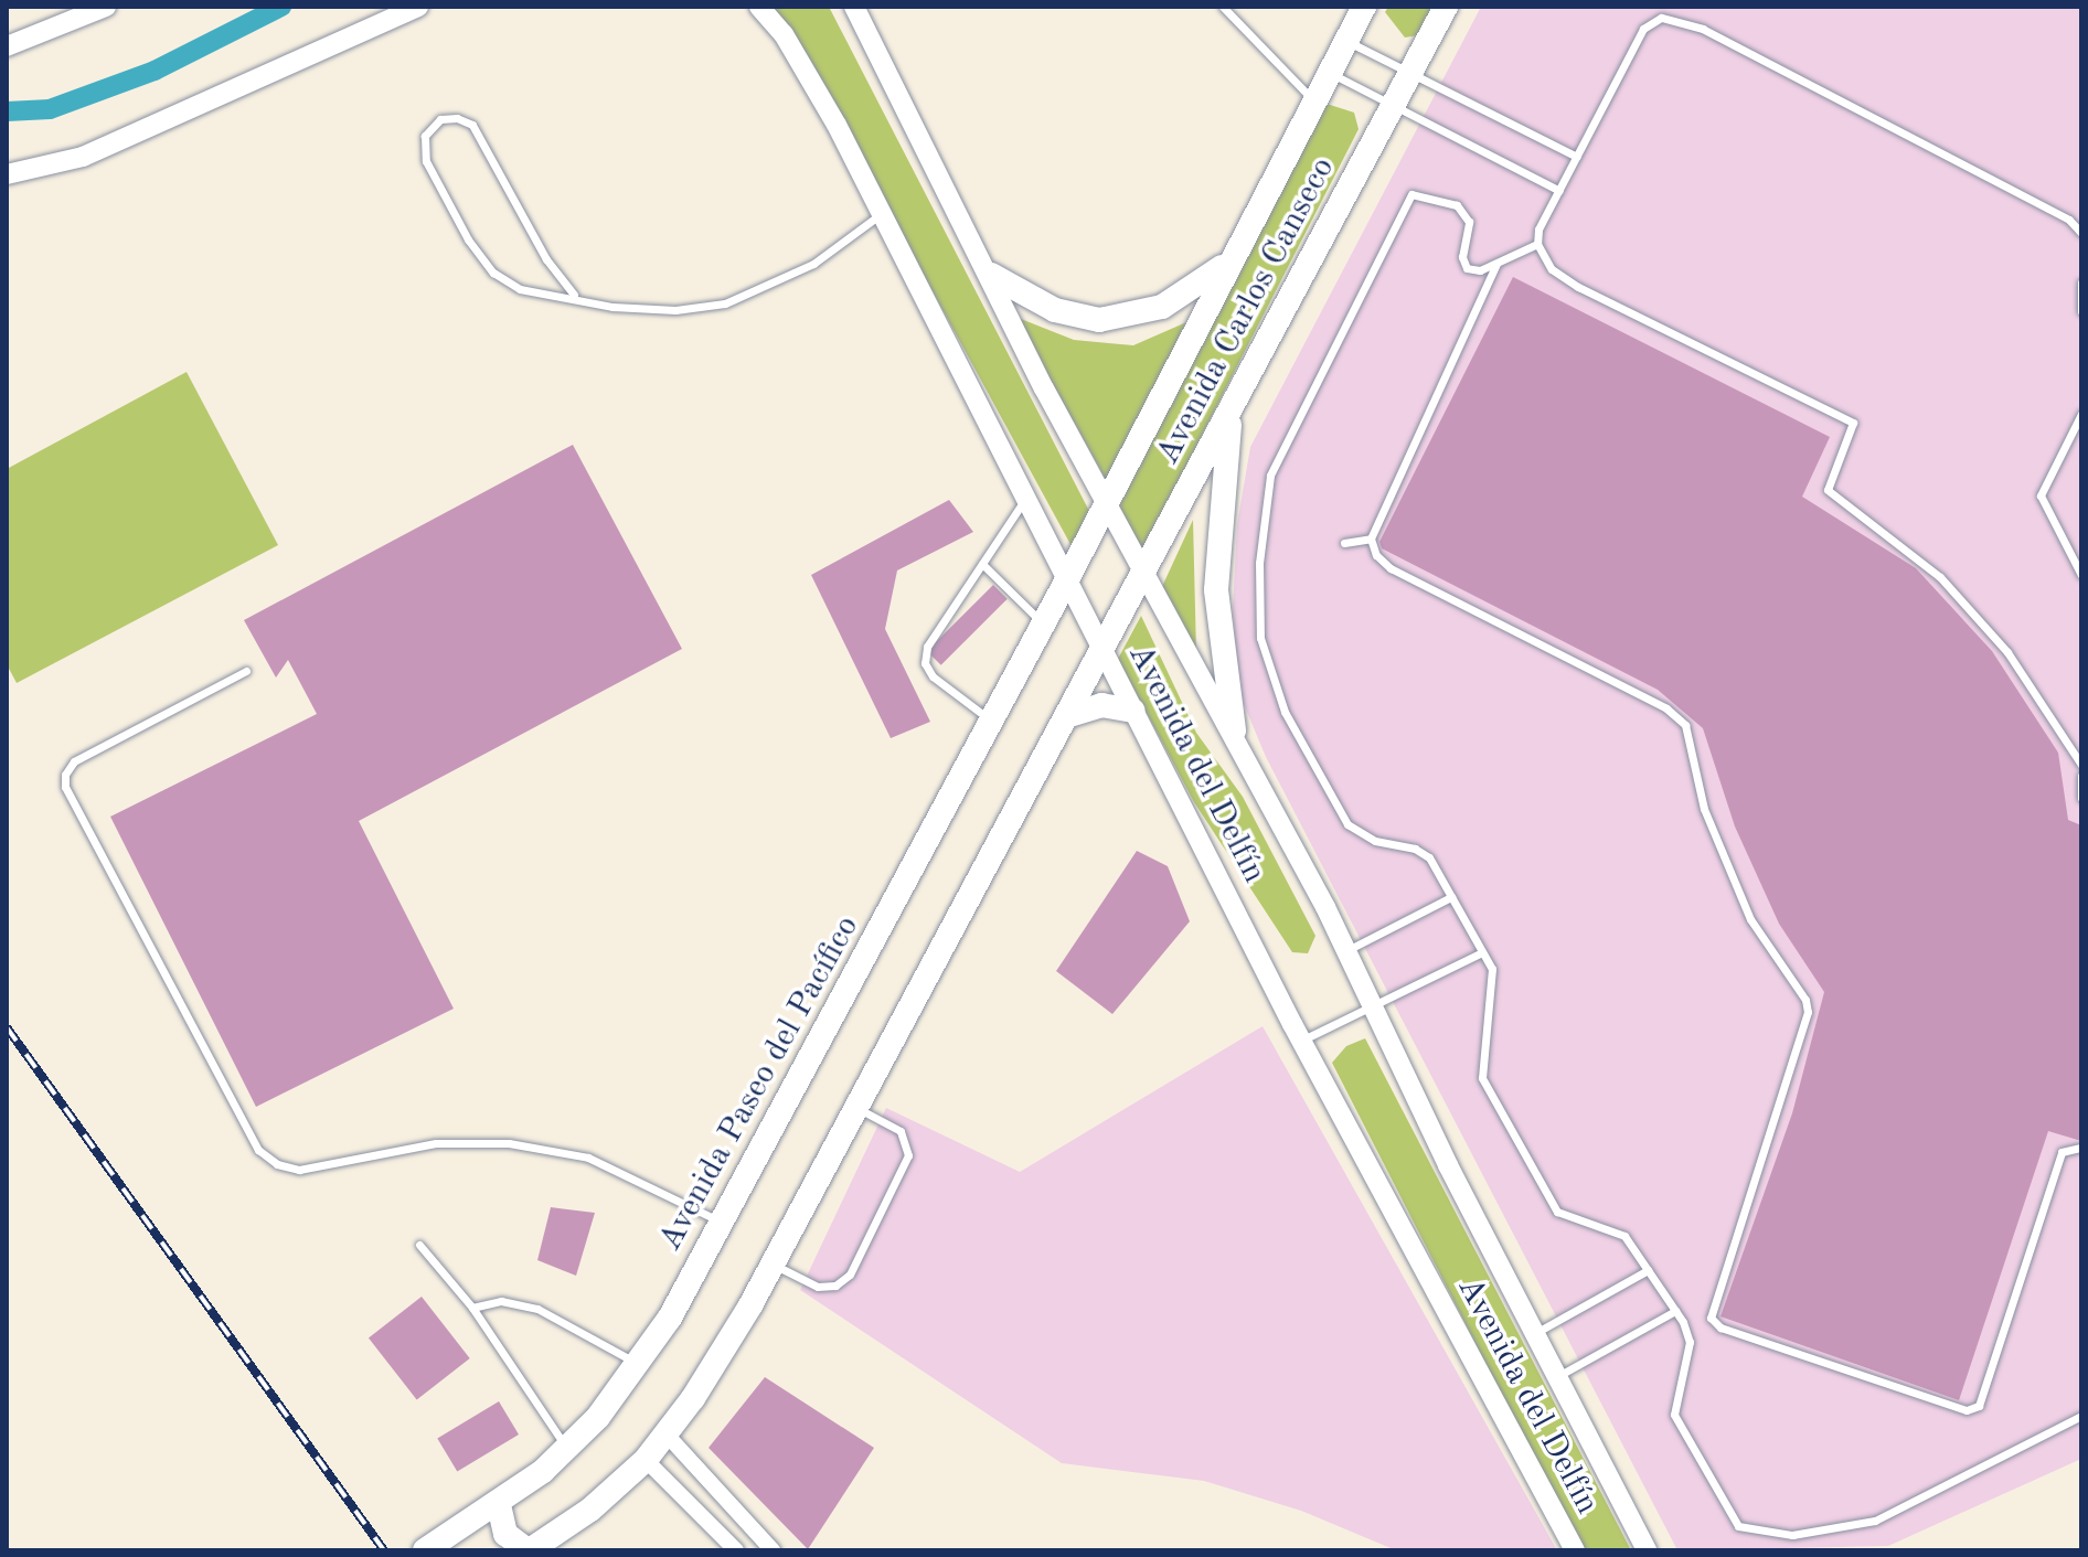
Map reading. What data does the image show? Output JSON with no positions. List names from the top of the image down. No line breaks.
{"streets":{"main road":["Avenida Carlos Canseco","Avenida Paseo del Pacífico"],"street":["Avenida del Delfín"]},"crossings":[["Avenida Carlos Canseco","Avenida del Delfín"],["Avenida Carlos Canseco","Avenida Paseo del Pacífico"],["Avenida del Delfín","Avenida Paseo del Pacífico"]]}
